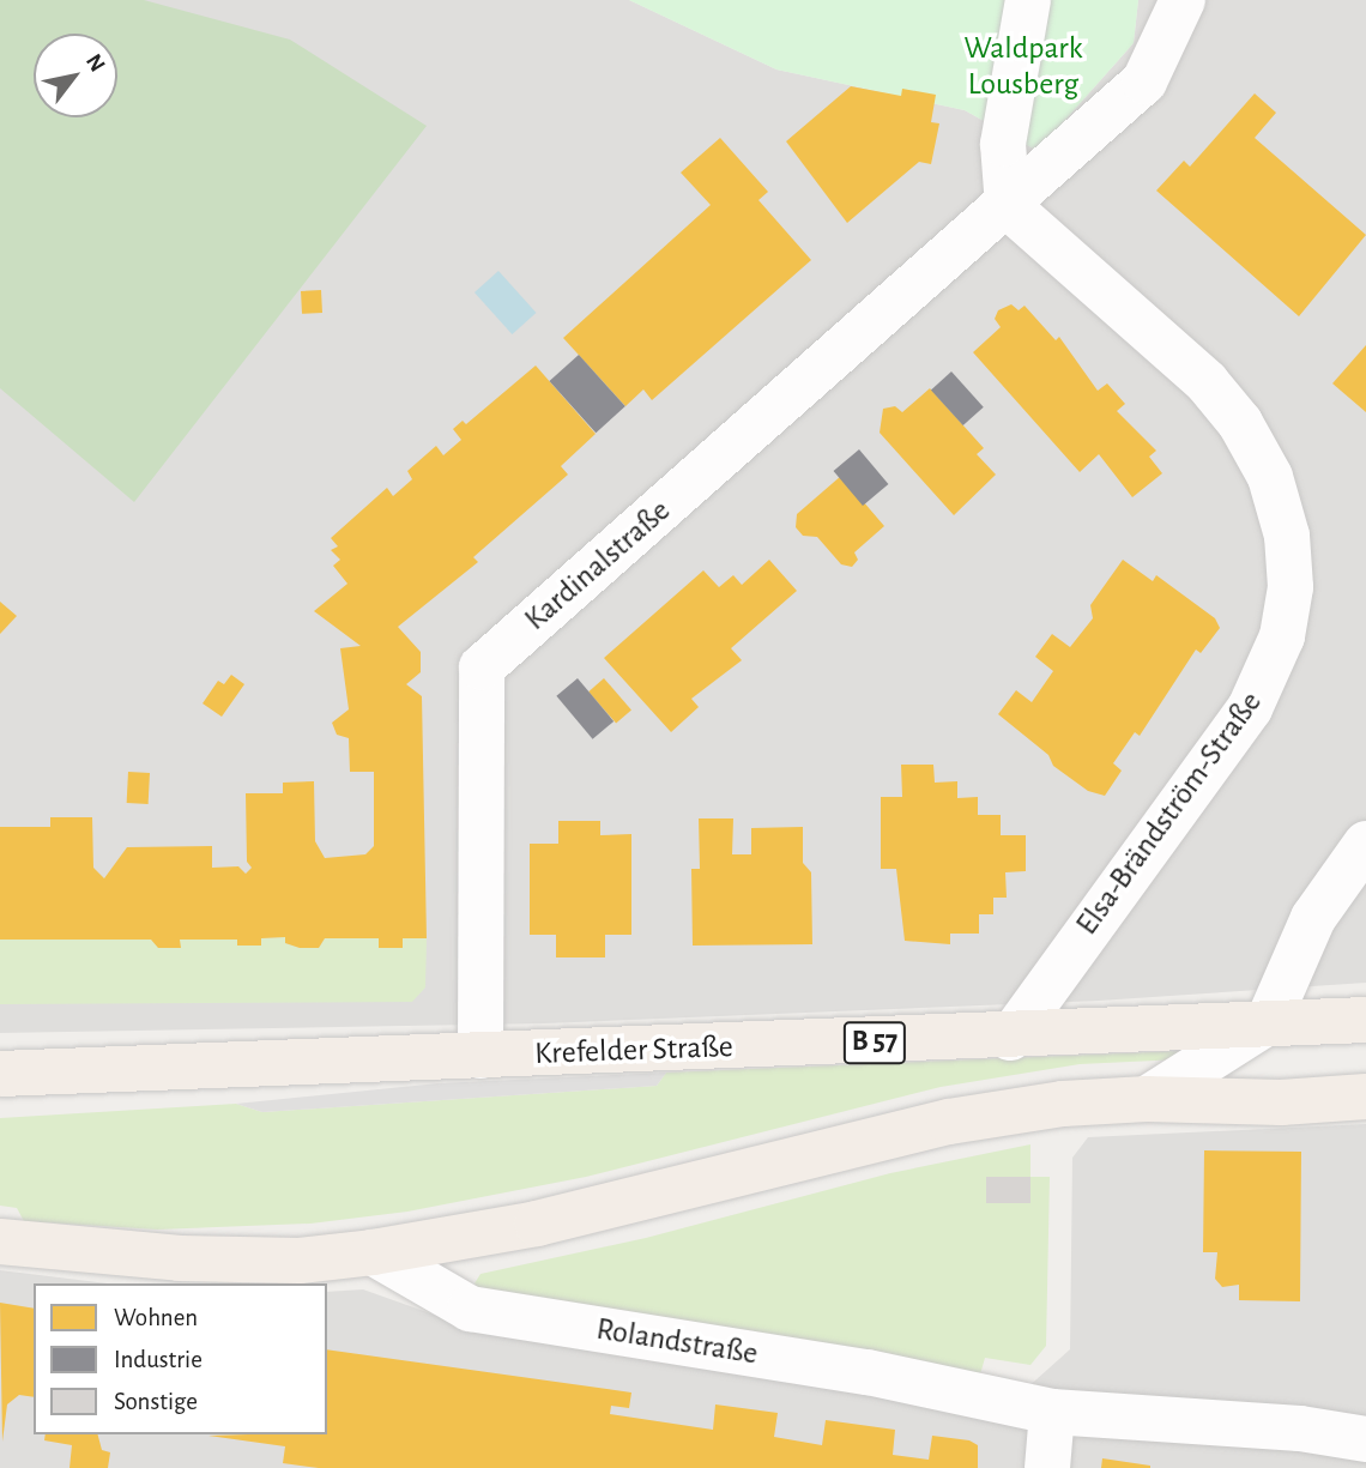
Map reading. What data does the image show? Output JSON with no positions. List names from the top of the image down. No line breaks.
{"streets":{"main road":["B 57","Krefelder Straße"],"street":["Kardinalstraße","Elsa-Brändström-Straße","Rolandstraße"]},"crossings":[["Kardinalstraße","Elsa-Brändström-Straße"],["Kardinalstraße","Krefelder Straße"],["Elsa-Brändström-Straße","Krefelder Straße"]],"parks":["Waldpark Lousberg"],"legend":["Wohnen","Industrie","Sonstige"],"north":"top right"}
